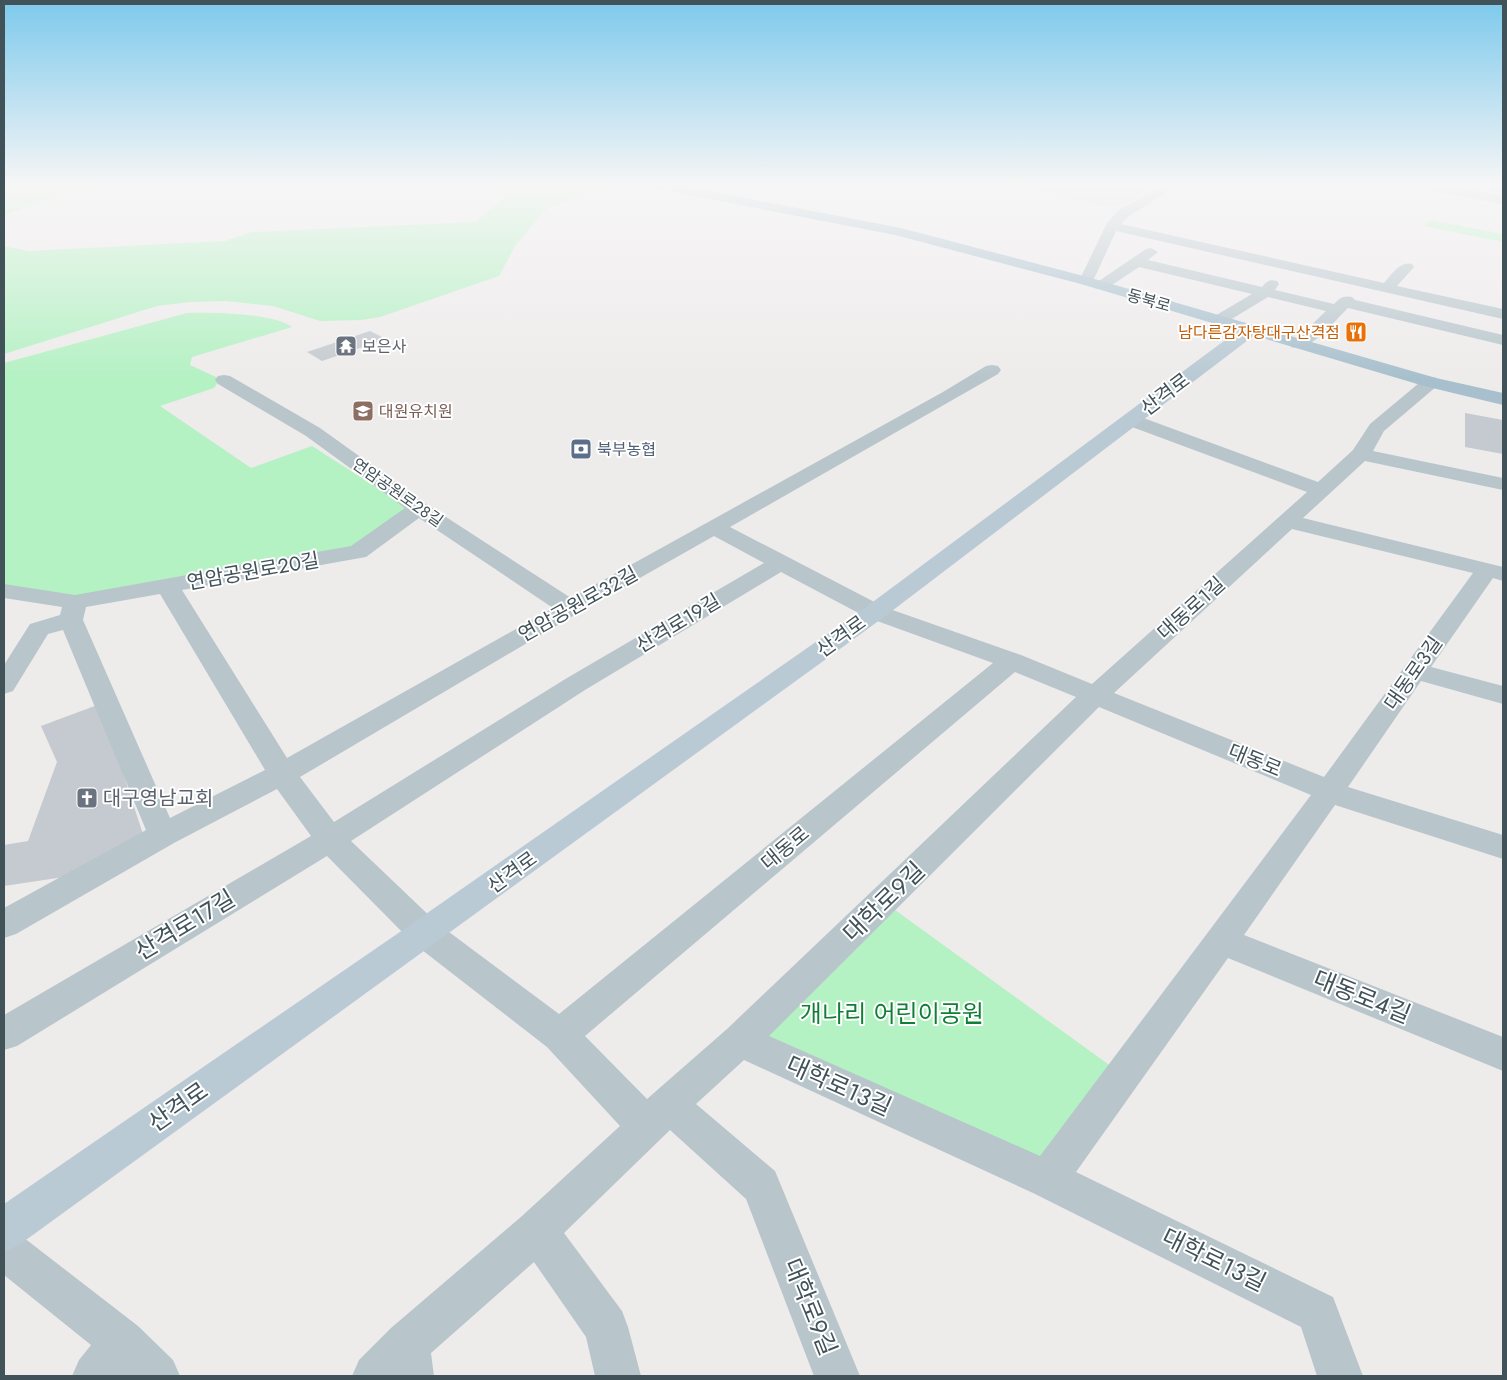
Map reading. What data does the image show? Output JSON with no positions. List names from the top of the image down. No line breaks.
{"streets":{"main road":["동북로"],"street":["산격로","연암공원로28길","연암공원로20길","연암공원로32길","대동로1길","산격로19길","대동로3길","대동로","대학로9길","산격로17길","대동로4길","대학로13길"]},"crossings":[["동북로","산격로"],["산격로","대동로"],["연암공원로28길","연암공원로20길"],["연암공원로28길","연암공원로32길"],["대동로1길","대동로"],["대동로1길","대학로9길"],["산격로19길","산격로17길"],["대동로3길","대동로"],["대동로","대학로9길"],["대학로9길","대학로13길"]],"parks":["개나리 어린이공원"],"places":{"restaurant":["남다른감자탕대구산격점"],"temple":["보은사"],"school or university":["대원유치원"],"bank":["북부농협"],"church":["대구영남교회"]}}
